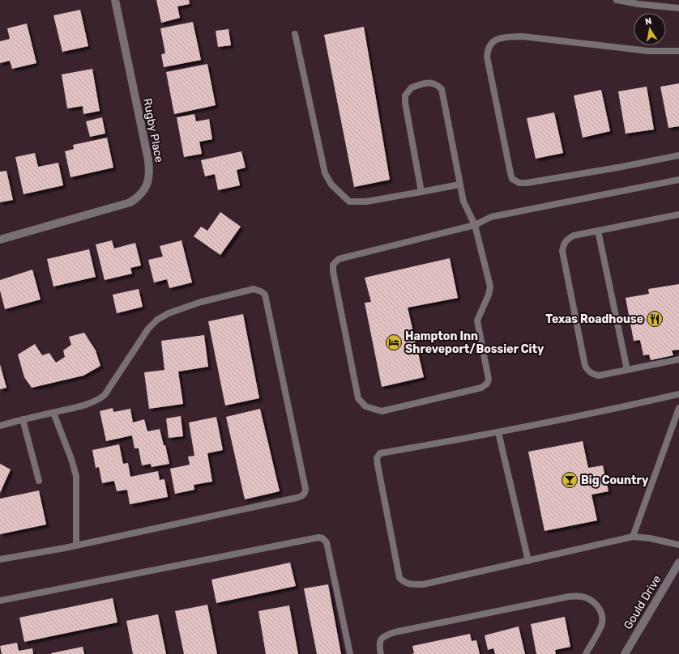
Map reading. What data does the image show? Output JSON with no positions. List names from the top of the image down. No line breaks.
{"streets":{"street":["Rugby Place","Gould Drive"]},"places":{"restaurant":["Texas Roadhouse"],"hotel":["Hampton Inn Shreveport/Bossier City"],"bar":["Big Country"]},"north":"top"}
